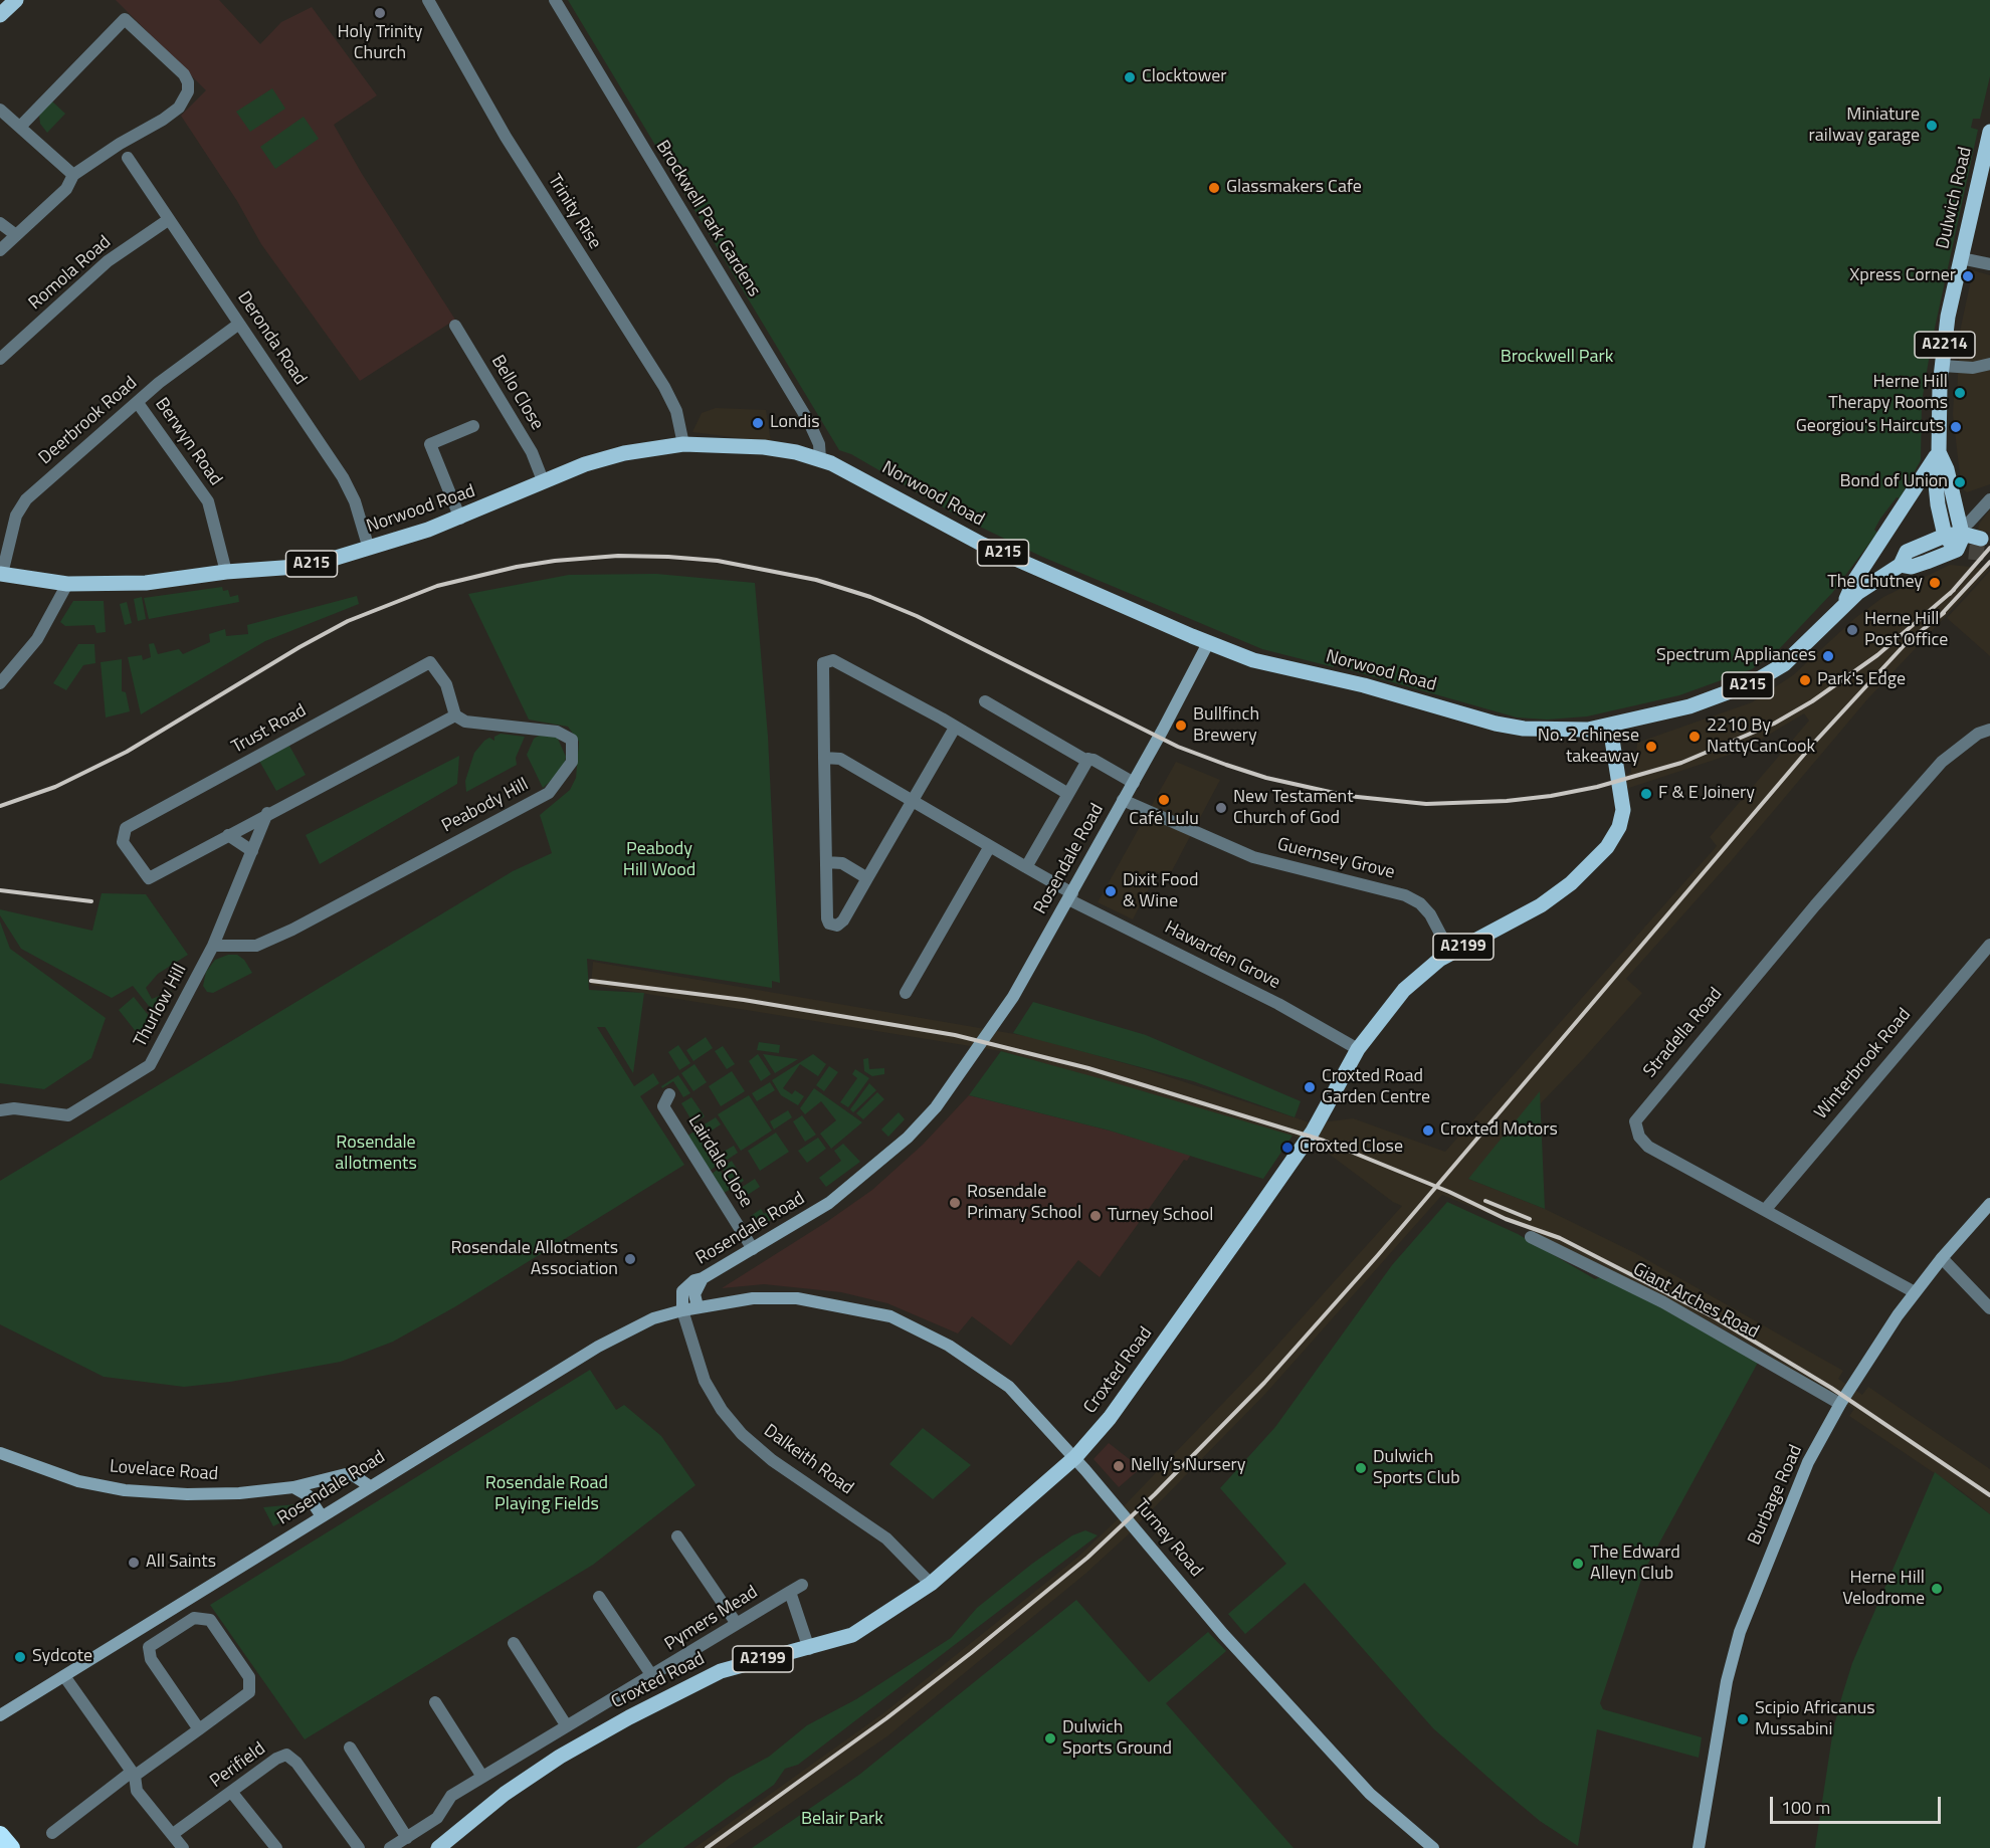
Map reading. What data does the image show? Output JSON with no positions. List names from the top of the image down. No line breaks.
{"streets":{"main road":["Dulwich Road","A2214","Norwood Road","A215","A2199","Croxted Road"],"street":["Trinity Rise","Brockwell Park Gardens","Romola Road","Deronda Road","Bello Close","Deerbrook Road","Berwyn Road","Trust Road","Peabody Hill","Rosendale Road","Guernsey Grove","Hawarden Grove","Thurlow Hill","Stradella Road","Winterbrook Road","Lairdale Close","Giant Arches Road","Dalkeith Road","Lovelace Road","Burbage Road","Turney Road","Pymers Mead","Perifield"]},"crossings":[["Dulwich Road","Norwood Road"],["Dulwich Road","A215"],["Trinity Rise","Norwood Road"],["Brockwell Park Gardens","Norwood Road"],["Romola Road","Deronda Road"],["Deronda Road","Deerbrook Road"],["Deronda Road","Norwood Road"],["Bello Close","Norwood Road"],["Deerbrook Road","Berwyn Road"],["Deerbrook Road","Norwood Road"],["Berwyn Road","Norwood Road"],["Norwood Road","A215"],["Norwood Road","Rosendale Road"],["Norwood Road","Croxted Road"],["Trust Road","Peabody Hill"],["Peabody Hill","Thurlow Hill"],["Rosendale Road","Guernsey Grove"],["Rosendale Road","Hawarden Grove"],["Rosendale Road","Lairdale Close"],["Rosendale Road","Dalkeith Road"],["Rosendale Road","Lovelace Road"],["Rosendale Road","Turney Road"],["Guernsey Grove","Croxted Road"],["Hawarden Grove","Croxted Road"],["Stradella Road","Winterbrook Road"],["Stradella Road","Burbage Road"],["Giant Arches Road","Burbage Road"],["Croxted Road","Dalkeith Road"],["Croxted Road","Turney Road"]],"parks":["Brockwell Park","Peabody Hill Wood","Rosendale allotments","Rosendale Road Playing Fields","Belair Park"],"places":["Holy Trinity Church","Clocktower","Miniature railway garage","Glassmakers Cafe","Xpress Corner","Herne Hill Therapy Rooms","Londis","Georgiou's Haircuts","Bond of Union","The Chutney","Herne Hill Post Office","Spectrum Appliances","Park's Edge","Bullfinch Brewery","2210 By NattyCanCook","No. 2 chinese takeaway","F & E Joinery","Café Lulu","New Testament Church of God","Dixit Food & Wine","Croxted Road Garden Centre","Croxted Motors","Croxted Close","Rosendale Primary School","Turney School","Rosendale Allotments Association","Nelly’s Nursery","Dulwich Sports Club","All Saints","The Edward Alleyn Club","Herne Hill Velodrome","Sydcote","Scipio Africanus Mussabini","Dulwich Sports Ground"],"scale_bar":"100 m"}
